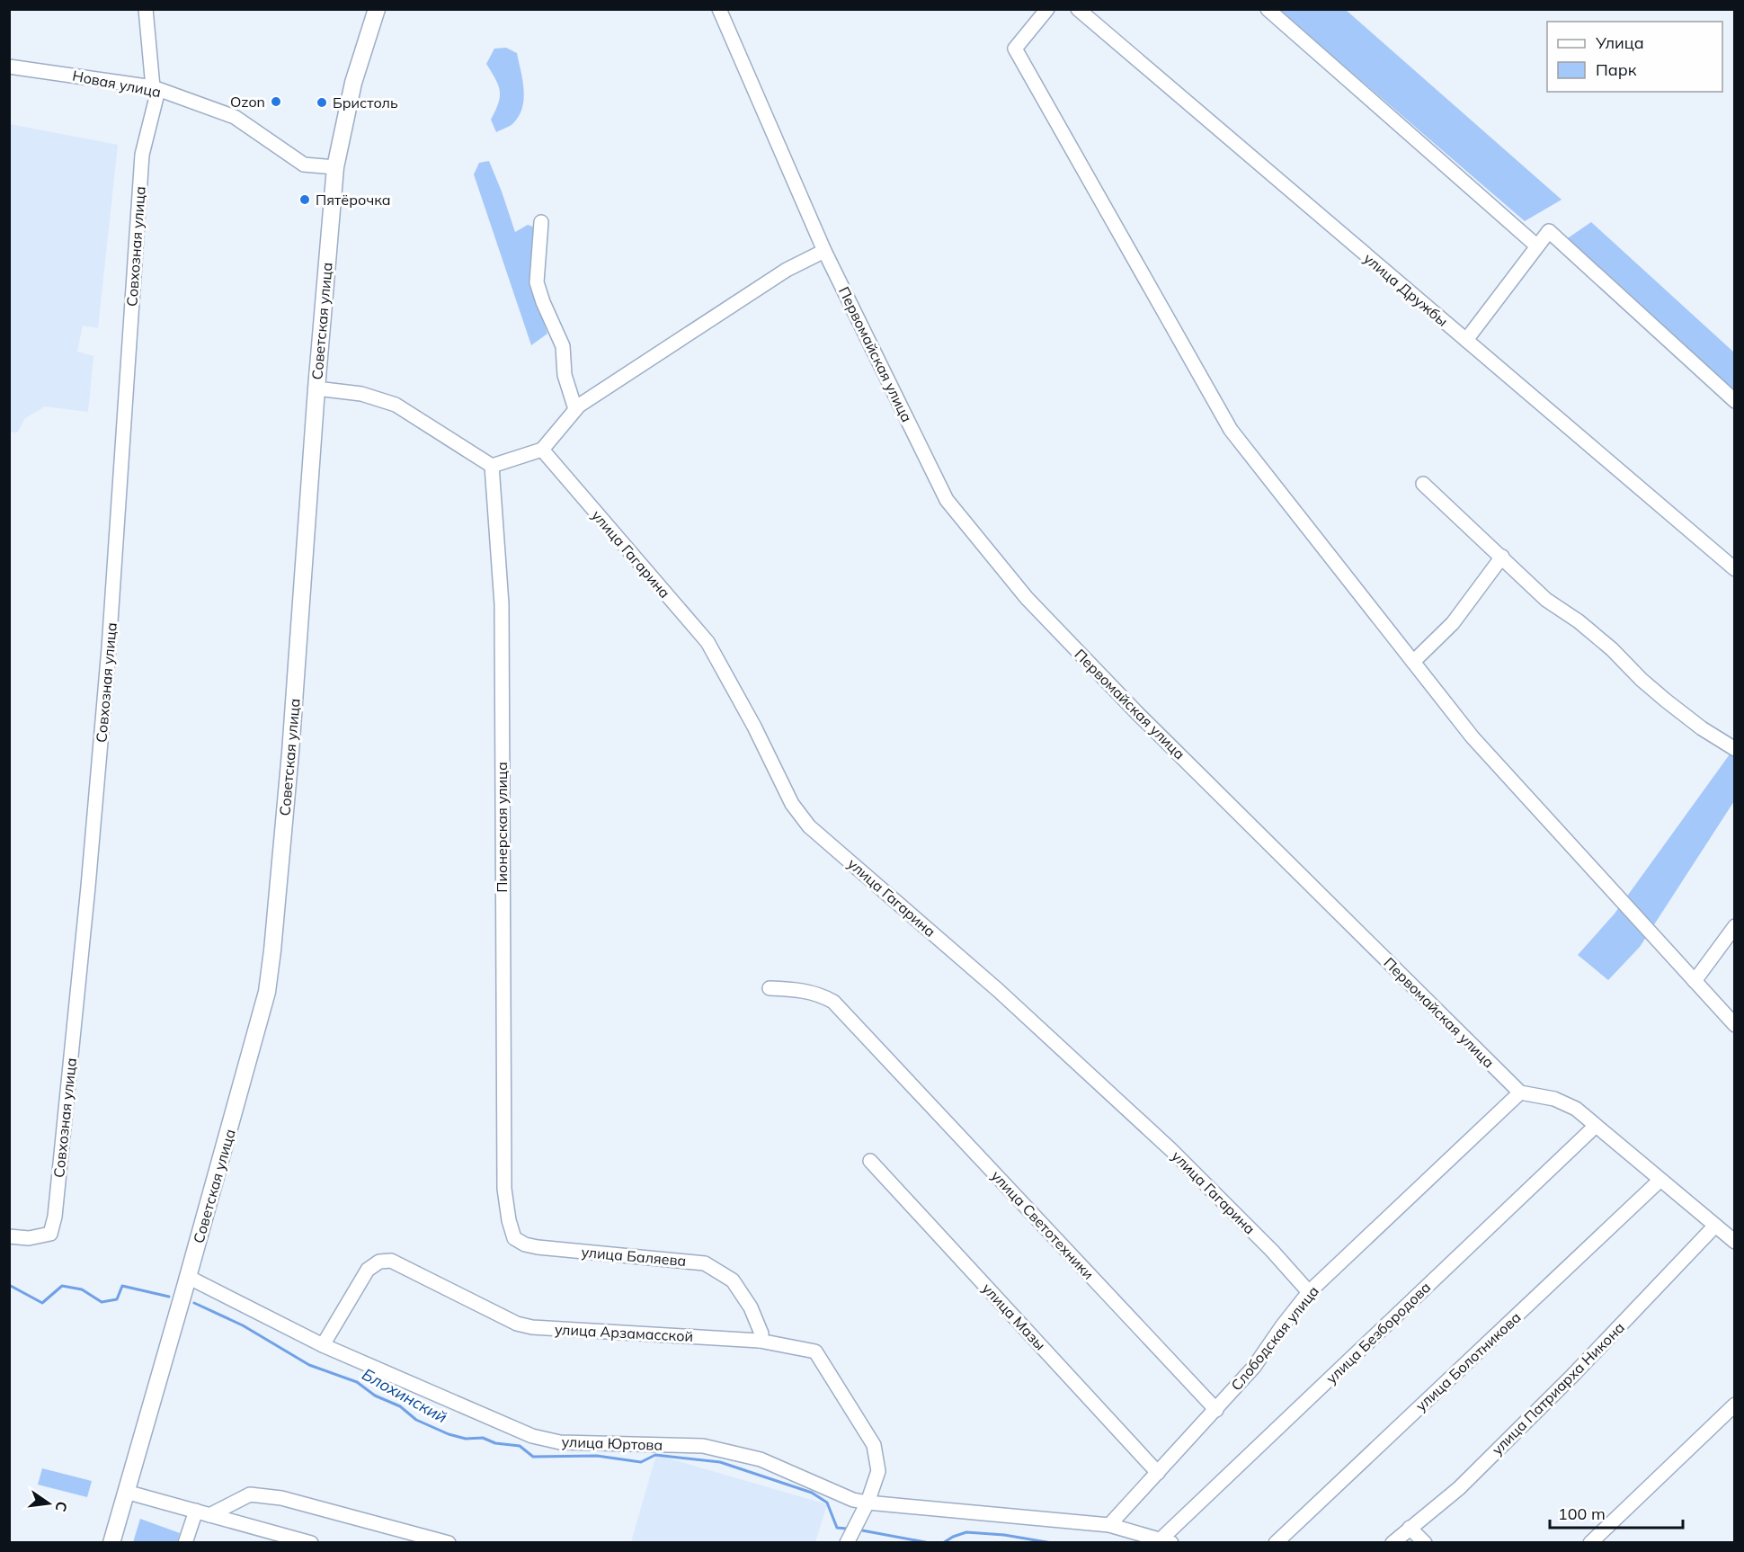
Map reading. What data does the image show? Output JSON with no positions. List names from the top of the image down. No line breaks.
{"streets":{"main road":["Советская улица"],"street":["Новая улица","Совхозная улица","улица Дружбы","Первомайская улица","улица Гагарина","Пионерская улица","улица Светотехники","улица Баляева","улица Мазы","улица Арзамасской","улица Безбородова","Слободская улица","улица Болотникова","улица Патриарха Никона","улица Юртова"]},"crossings":[["Новая улица","Совхозная улица"],["Новая улица","Советская улица"],["Советская улица","улица Юртова"],["Первомайская улица","Слободская улица"],["улица Гагарина","Слободская улица"],["Пионерская улица","улица Баляева"],["улица Светотехники","Слободская улица"],["улица Баляева","улица Арзамасской"],["улица Мазы","Слободская улица"],["улица Арзамасской","улица Юртова"],["улица Безбородова","улица Юртова"],["Слободская улица","улица Юртова"]],"water":["Блохинский"],"places":["Ozon","Бристоль","Пятёрочка"],"legend":["Улица","Парк"],"scale_bar":"100 m","north":"right"}
